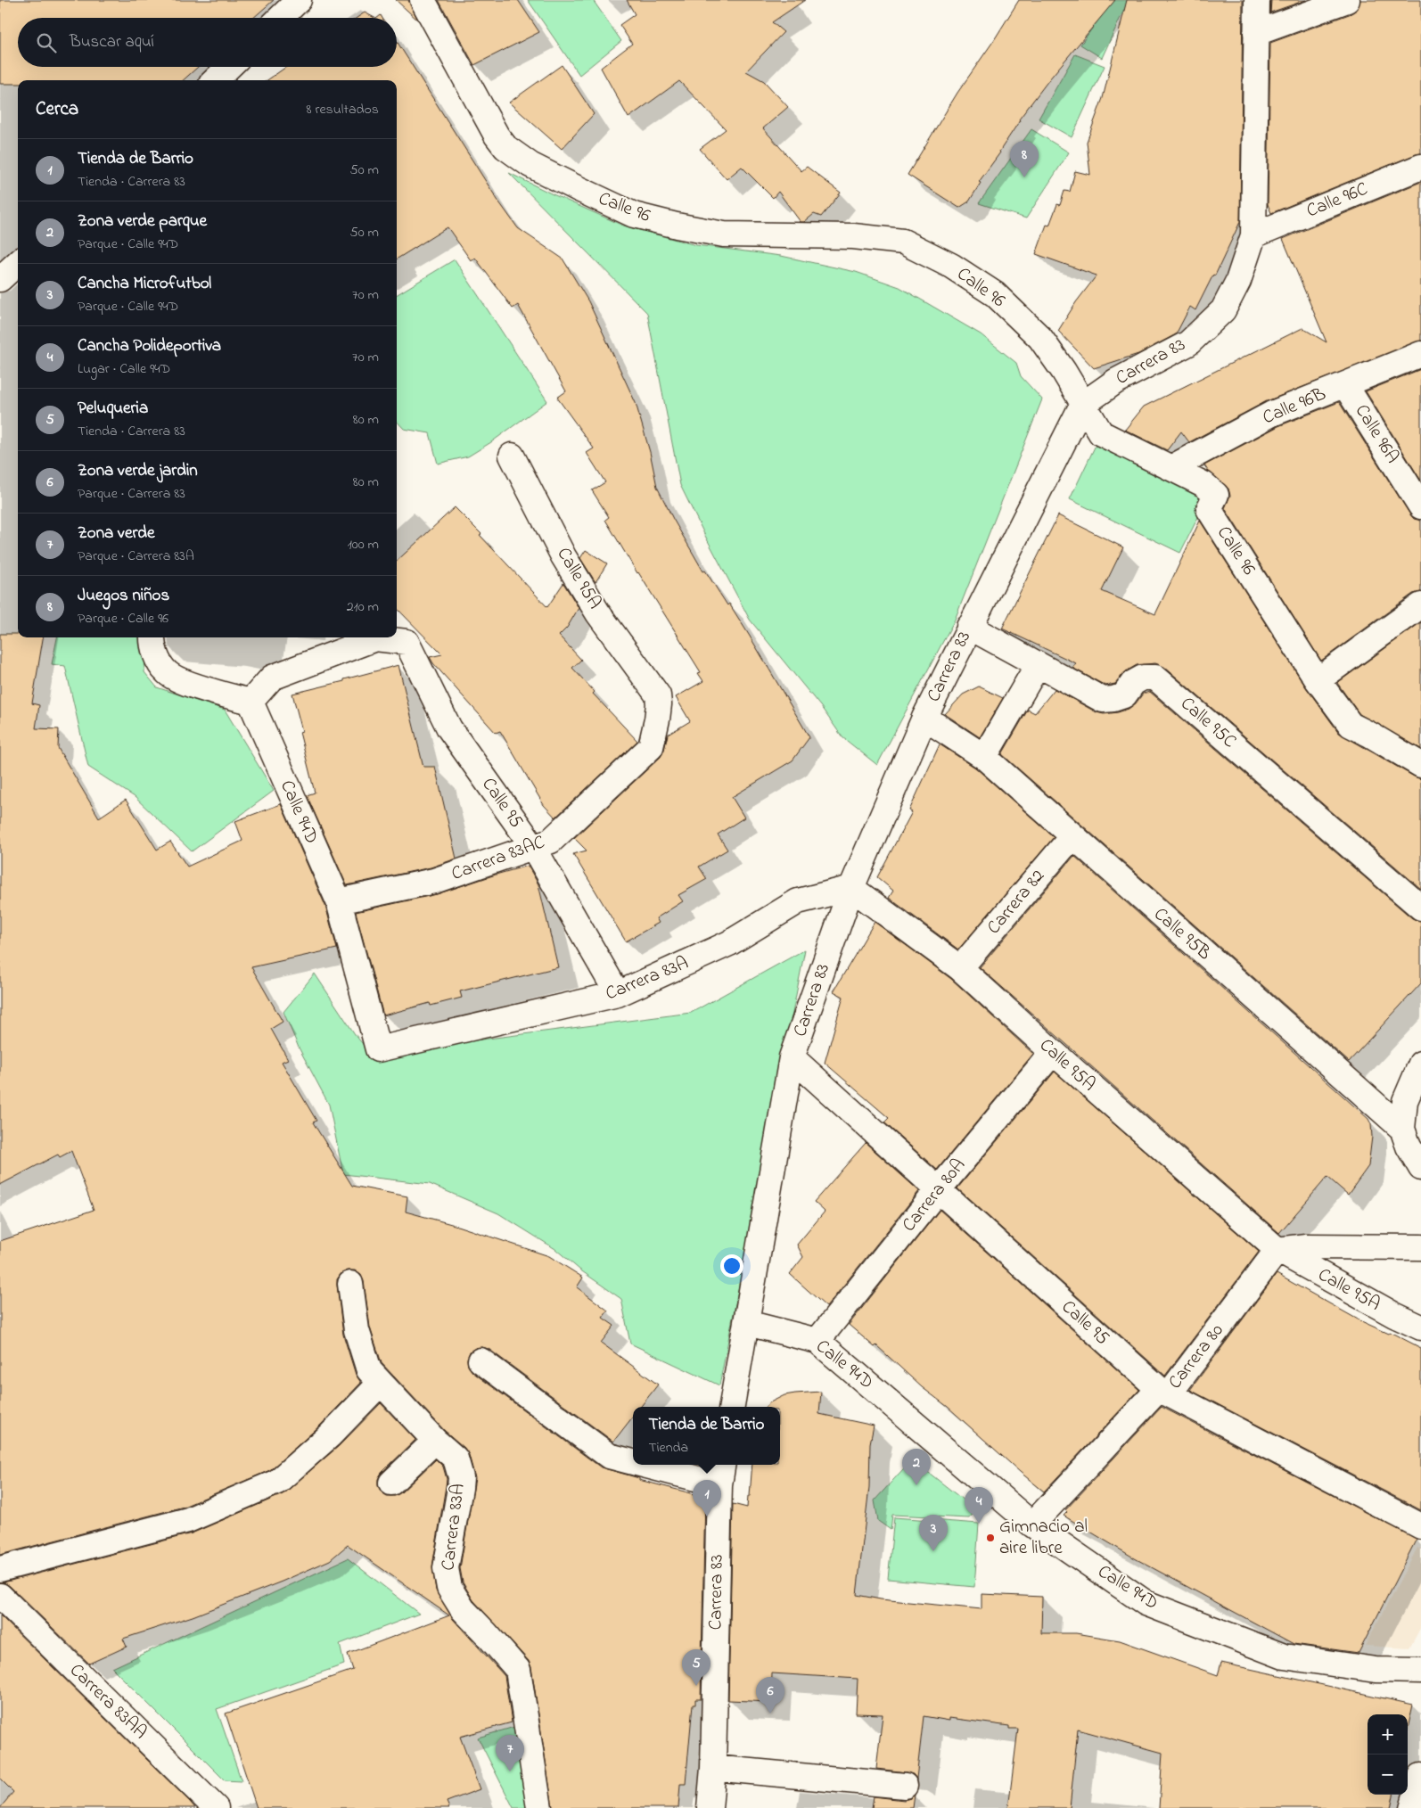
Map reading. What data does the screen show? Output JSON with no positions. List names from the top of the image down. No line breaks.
{"streets":{"street":["Calle 96C","Calle 96","Carrera 83","Calle 96B","Calle 96A","Calle 95A","Calle 95C","Calle 95","Calle 94D","Carrera 83AC","Carrera 82","Calle 95B","Carrera 83A","Carrera 80A","Carrera 80","Carrera 83AA"]},"crossings":[["Calle 96C","Carrera 83"],["Calle 96","Carrera 83"],["Calle 96","Calle 96B"],["Carrera 83","Calle 95A"],["Carrera 83","Calle 95C"],["Carrera 83","Calle 95"],["Carrera 83","Calle 94D"],["Carrera 83","Calle 95B"],["Carrera 83","Carrera 83A"],["Calle 96B","Calle 96A"],["Calle 95A","Carrera 83AC"],["Calle 95A","Carrera 82"],["Calle 95A","Carrera 83A"],["Calle 95A","Carrera 80A"],["Calle 95A","Carrera 80"],["Calle 95","Carrera 83AC"],["Calle 95","Carrera 83A"],["Calle 95","Carrera 80A"],["Calle 95","Carrera 80"],["Calle 94D","Carrera 83AC"],["Calle 94D","Carrera 83A"],["Calle 94D","Carrera 80A"],["Calle 94D","Carrera 80"],["Carrera 82","Calle 95B"]],"places":["Gimnacio al aire libre"],"page":{"search":"Buscar aquí","heading":["Cerca","8 resultados"],"list":[{"mark":"1","name":"Tienda de Barrio","note":"Tienda · Carrera 83","value":"50 m"},{"mark":"2","name":"Zona verde parque","note":"Parque · Calle 94D","value":"50 m"},{"mark":"3","name":"Cancha Microfutbol","note":"Parque · Calle 94D","value":"70 m"},{"mark":"4","name":"Cancha Polideportiva","note":"Lugar · Calle 94D","value":"70 m"},{"mark":"5","name":"Peluqueria","note":"Tienda · Carrera 83","value":"80 m"},{"mark":"6","name":"Zona verde jardin","note":"Parque · Carrera 83","value":"80 m"},{"mark":"7","name":"Zona verde","note":"Parque · Carrera 83A","value":"100 m"},{"mark":"8","name":"Juegos niños","note":"Parque · Calle 96","value":"210 m"}],"pins":["8","2","1","4","3","5","6","7"],"popup":["Tienda de Barrio","Tienda"],"map_buttons":["+","−"]}}
